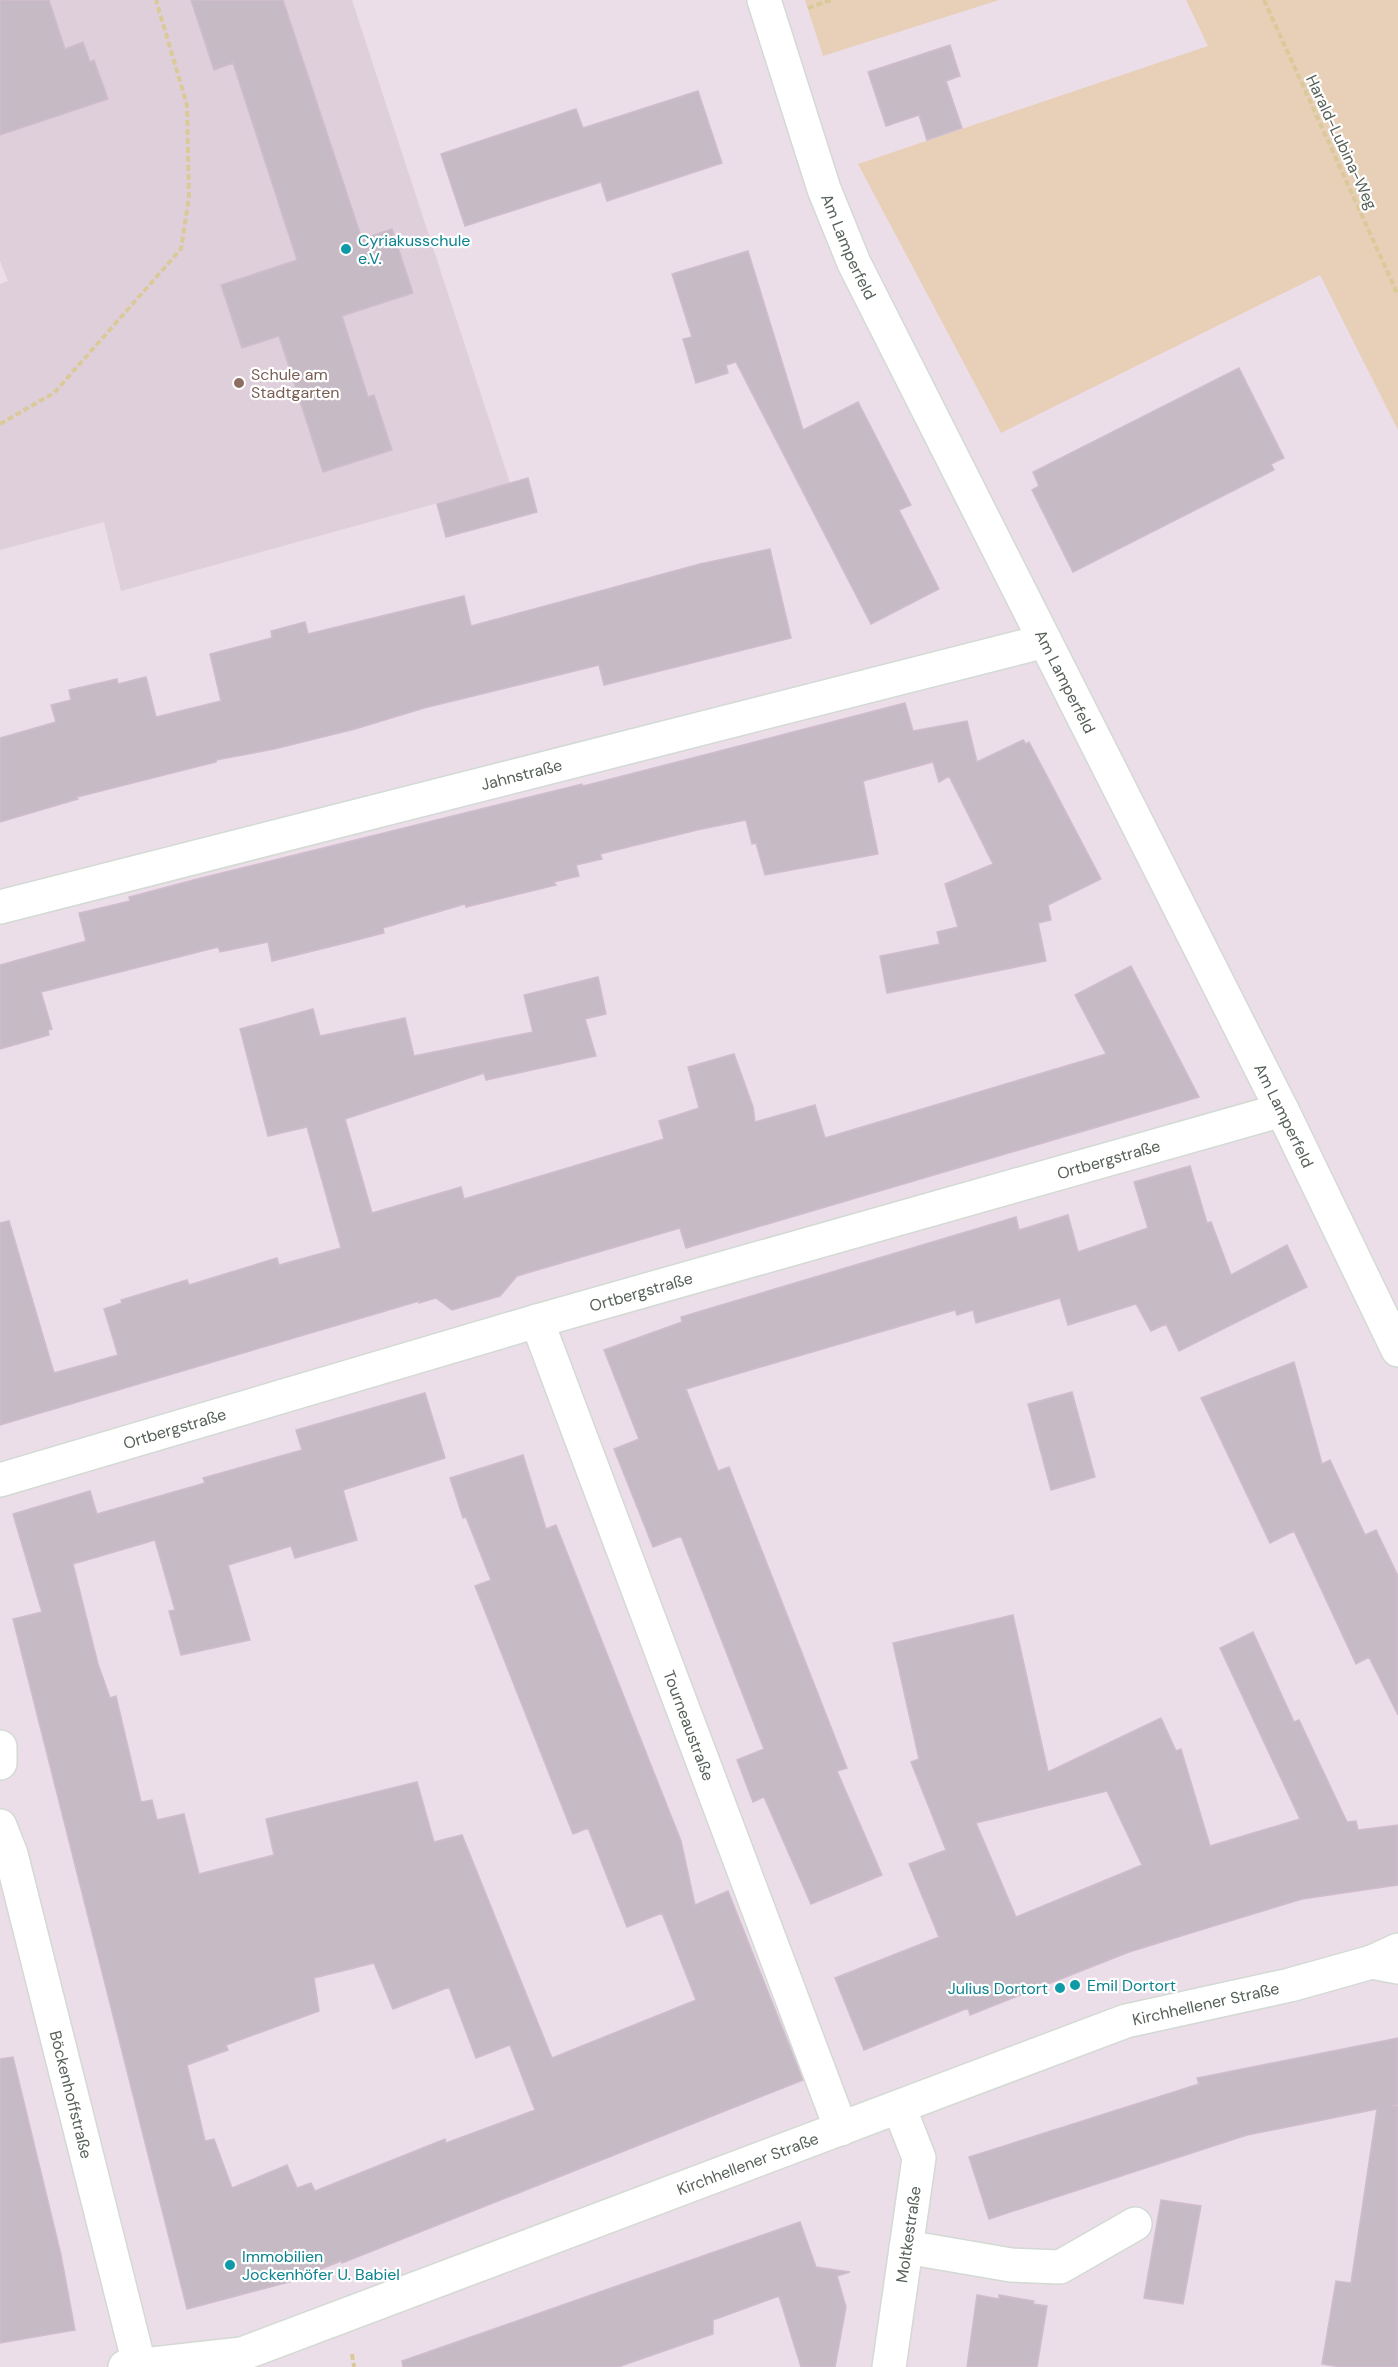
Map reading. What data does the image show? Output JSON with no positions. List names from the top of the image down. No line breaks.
{"streets":{"street":["Am Lamperfeld","Jahnstraße","Ortbergstraße","Tourneaustraße","Kirchhellener Straße","Böckenhoffstraße","Moltkestraße"],"path":["Harald-Lubina-Weg"]},"crossings":[["Am Lamperfeld","Jahnstraße"],["Am Lamperfeld","Ortbergstraße"],["Ortbergstraße","Tourneaustraße"],["Tourneaustraße","Kirchhellener Straße"],["Kirchhellener Straße","Böckenhoffstraße"],["Kirchhellener Straße","Moltkestraße"]],"places":["Cyriakusschule e.V.","Schule am Stadtgarten","Emil Dortort","Julius Dortort","Immobilien Jockenhöfer U. Babiel"]}
